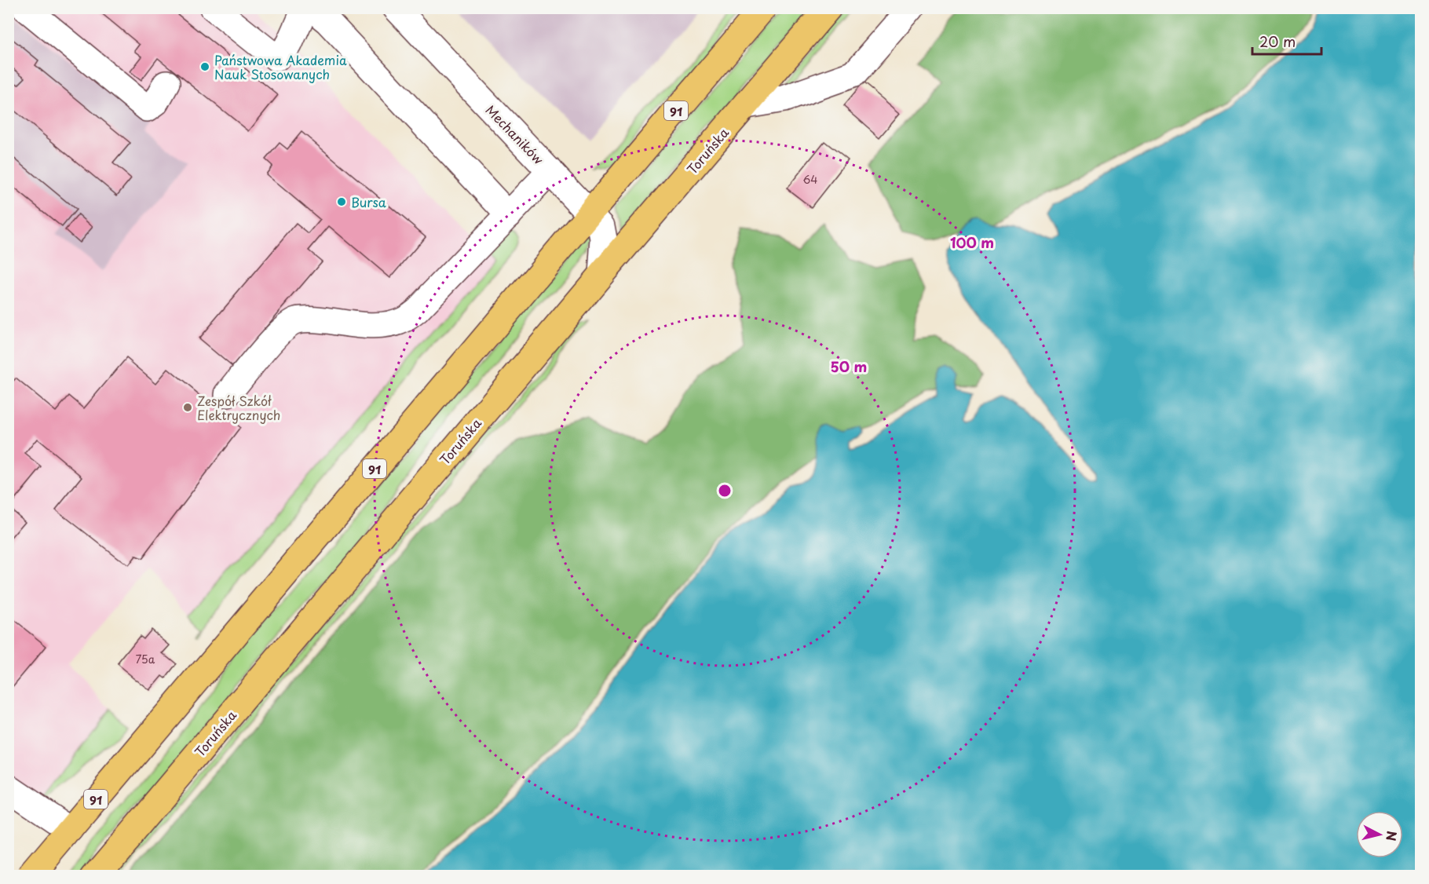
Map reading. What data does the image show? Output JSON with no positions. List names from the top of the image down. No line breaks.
{"streets":{"main road":["91","Toruńska"],"street":["Mechaników"]},"crossings":[["91","Mechaników"],["Mechaników","Toruńska"]],"places":["Państwowa Akademia Nauk Stosowanych","Bursa","Zespół Szkół Elektrycznych"],"house_numbers":["64","75a"],"scale_bar":"20 m","north":"right","rings":["100 m","50 m"]}
